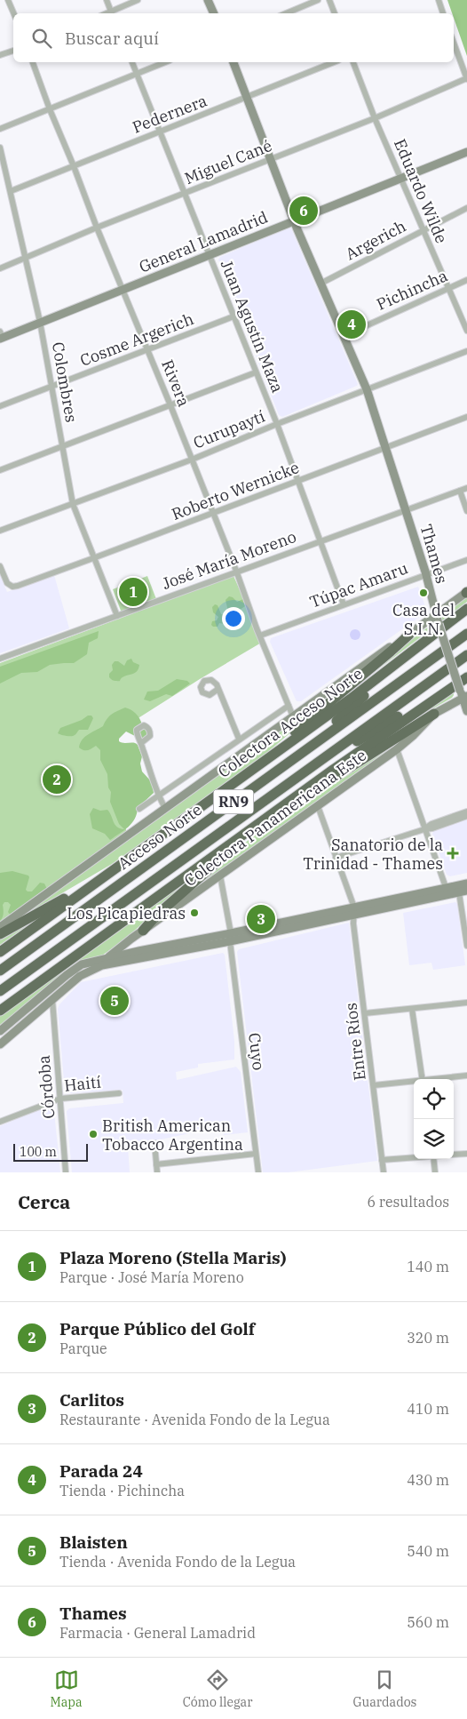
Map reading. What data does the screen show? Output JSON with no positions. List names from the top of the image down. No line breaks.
{"streets":{"highway":["Colectora Acceso Norte","RN9","Acceso Norte"],"street":["Pedernera","Miguel Cané","Eduardo Wilde","Argerich","General Lamadrid","Pichincha","Juan Agustín Maza","Cosme Argerich","Colombres","Rivera","Curupaytí","Roberto Wernicke","Thames","José María Moreno","Túpac Amaru","Colectora Panamericana Este","Entre Ríos","Cuyo","Haití","Córdoba"]},"crossings":[["Pedernera","Juan Agustín Maza"],["Pedernera","Colombres"],["Pedernera","Rivera"],["Pedernera","Thames"],["Miguel Cané","Eduardo Wilde"],["Miguel Cané","Juan Agustín Maza"],["Miguel Cané","Colombres"],["Miguel Cané","Rivera"],["Miguel Cané","Thames"],["Eduardo Wilde","Argerich"],["Eduardo Wilde","General Lamadrid"],["Eduardo Wilde","Pichincha"],["Argerich","Thames"],["General Lamadrid","Juan Agustín Maza"],["General Lamadrid","Colombres"],["General Lamadrid","Rivera"],["General Lamadrid","Thames"],["Pichincha","Thames"],["Juan Agustín Maza","Cosme Argerich"],["Juan Agustín Maza","Curupaytí"],["Juan Agustín Maza","Roberto Wernicke"],["Juan Agustín Maza","José María Moreno"],["Juan Agustín Maza","Túpac Amaru"],["Cosme Argerich","Colombres"],["Cosme Argerich","Rivera"],["Colombres","Curupaytí"],["Colombres","Roberto Wernicke"],["Colombres","José María Moreno"],["Rivera","Curupaytí"],["Rivera","Roberto Wernicke"],["Rivera","José María Moreno"],["Rivera","Túpac Amaru"],["Curupaytí","Thames"],["Roberto Wernicke","Thames"],["Thames","José María Moreno"],["Thames","Túpac Amaru"],["Thames","Colectora Panamericana Este"],["Haití","Córdoba"]],"places":{"other":["Casa del S.I.N.","Los Picapiedras","British American Tobacco Argentina"],"health":["Sanatorio de la Trinidad - Thames"]},"scale_bar":"100 m","page":{"search":"Buscar aquí","pins":["6","4","1","2","3","5"],"scale":"100 m","heading":["Cerca","6 resultados"],"list":[{"mark":"1","name":"Plaza Moreno (Stella Maris)","note":"Parque · José María Moreno","value":"140 m"},{"mark":"2","name":"Parque Público del Golf","note":"Parque","value":"320 m"},{"mark":"3","name":"Carlitos","note":"Restaurante · Avenida Fondo de la Legua","value":"410 m"},{"mark":"4","name":"Parada 24","note":"Tienda · Pichincha","value":"430 m"},{"mark":"5","name":"Blaisten","note":"Tienda · Avenida Fondo de la Legua","value":"540 m"},{"mark":"6","name":"Thames","note":"Farmacia · General Lamadrid","value":"560 m"}],"nav":["Mapa","Cómo llegar","Guardados"]}}
